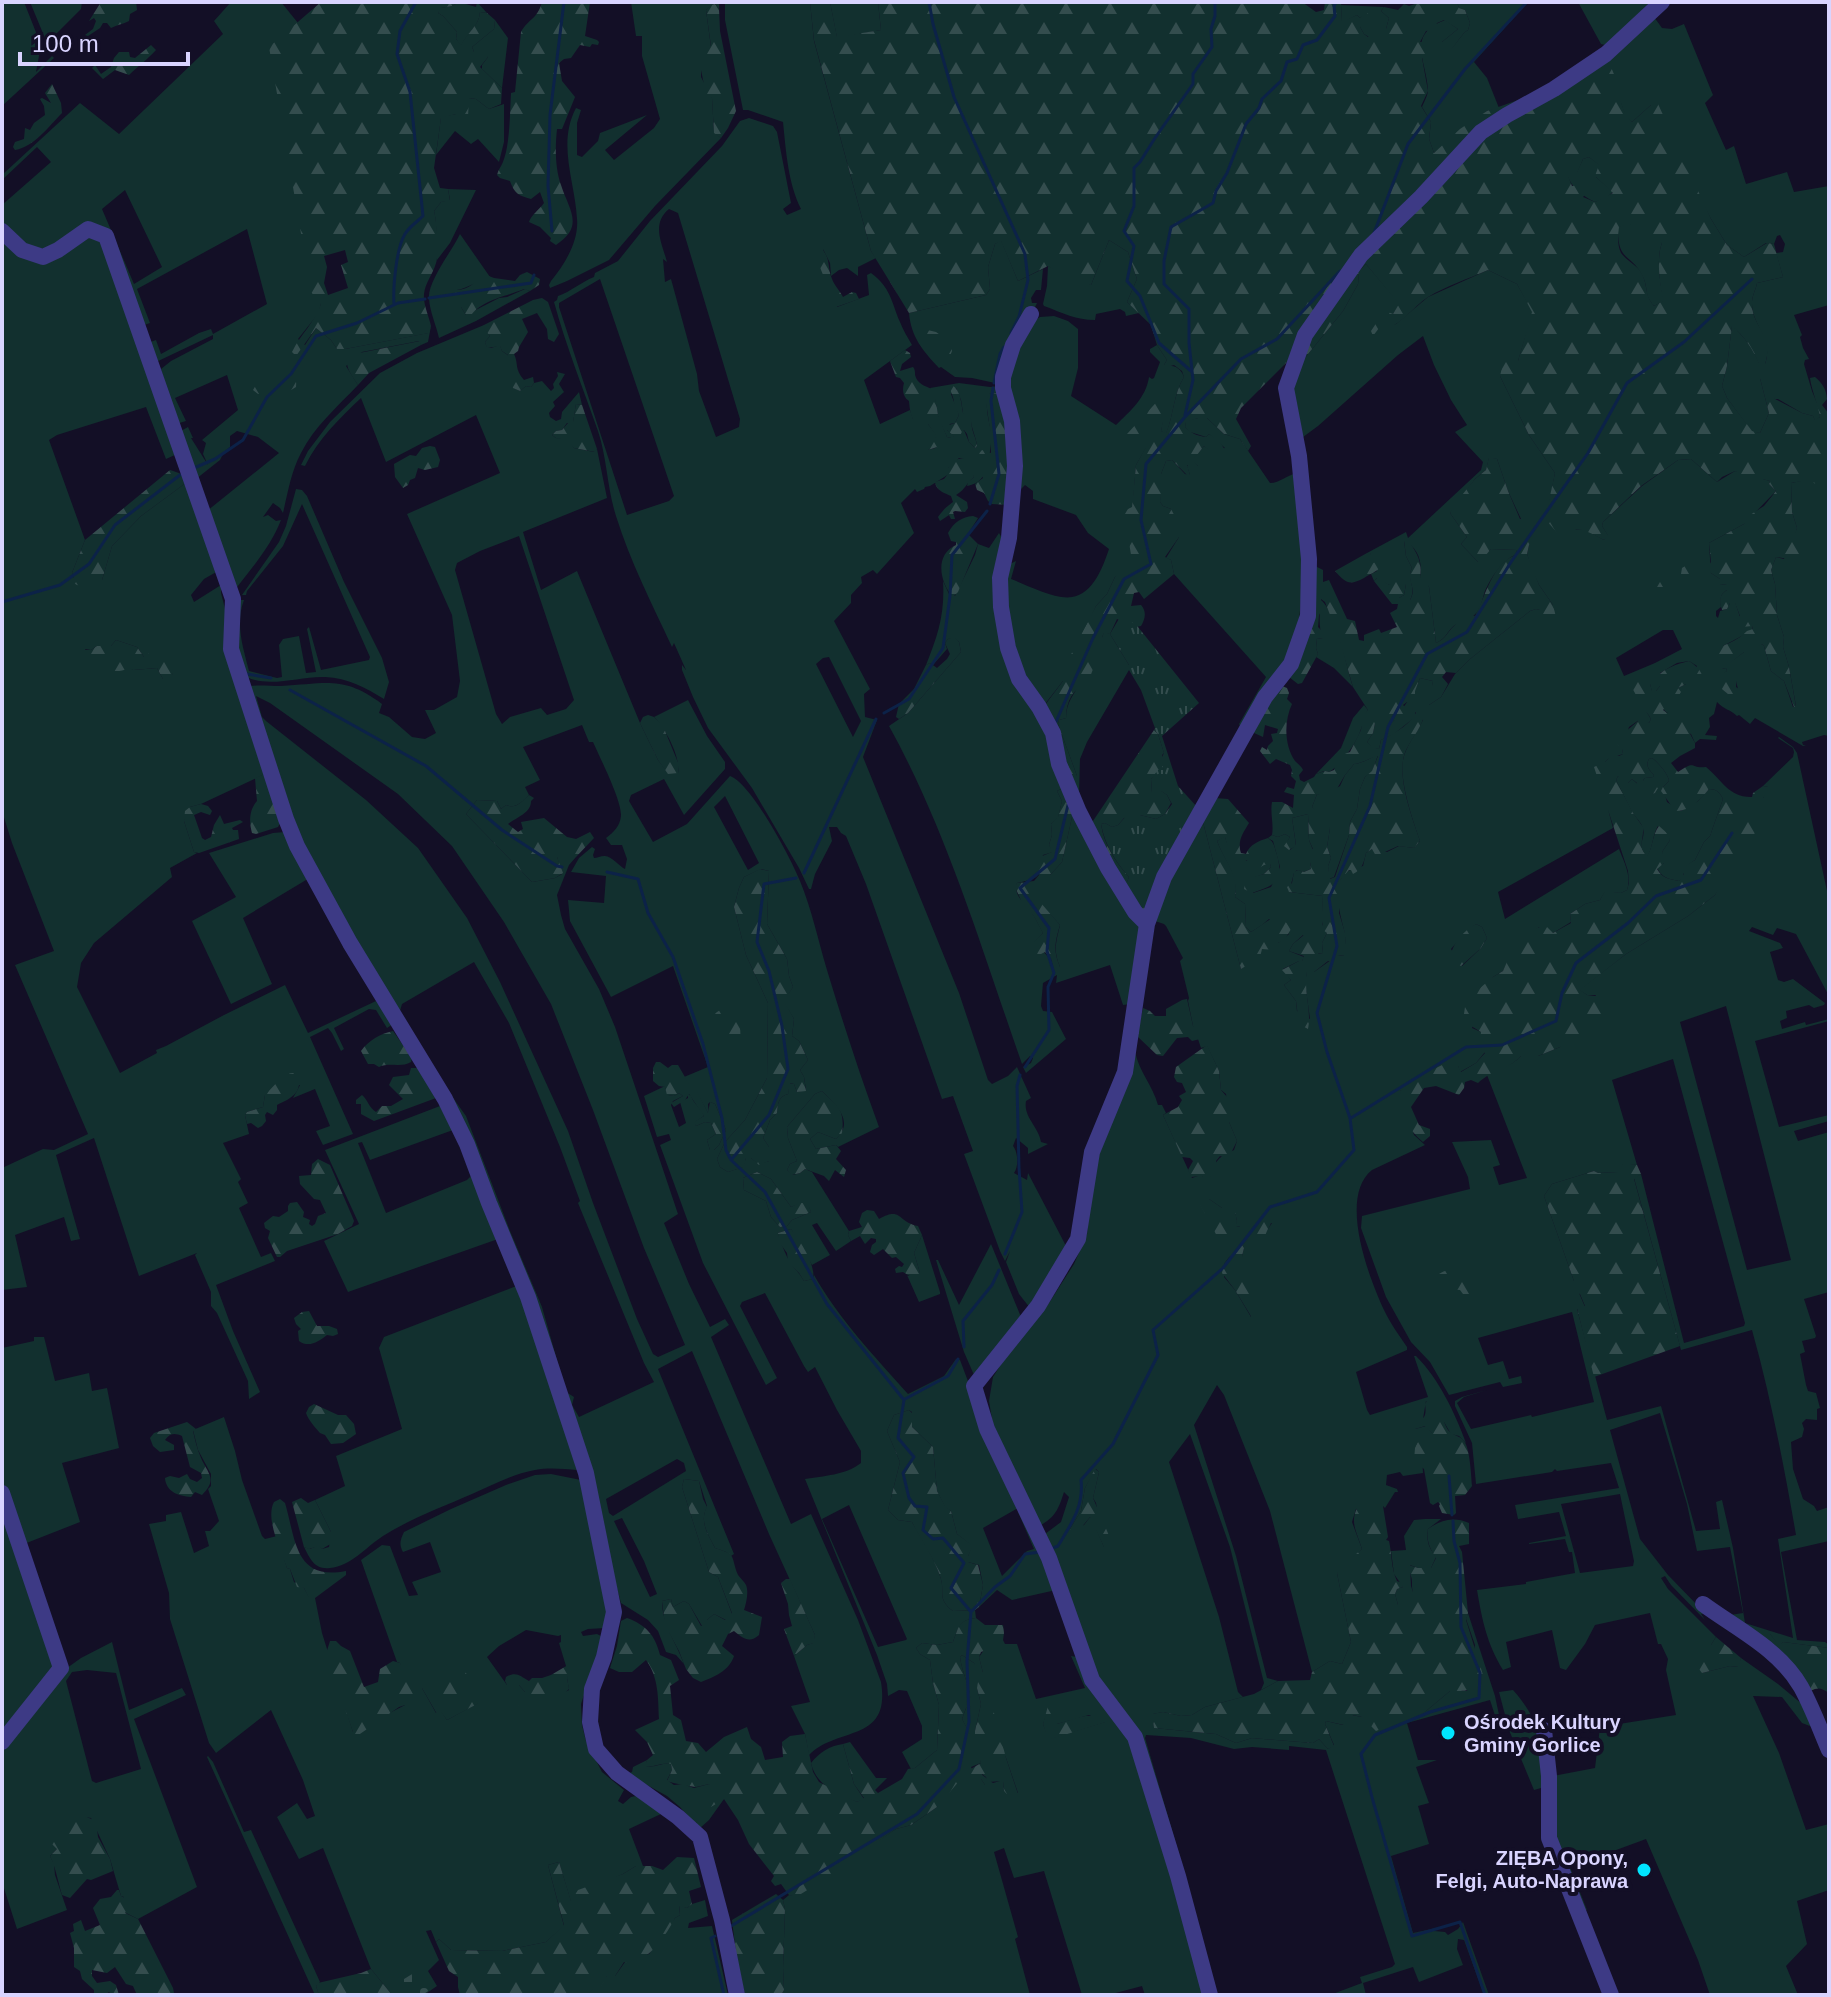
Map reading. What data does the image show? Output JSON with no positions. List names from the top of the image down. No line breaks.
{"places":["Ośrodek Kultury Gminy Gorlice","ZIĘBA Opony, Felgi, Auto-Naprawa"],"scale_bar":"100 m"}
